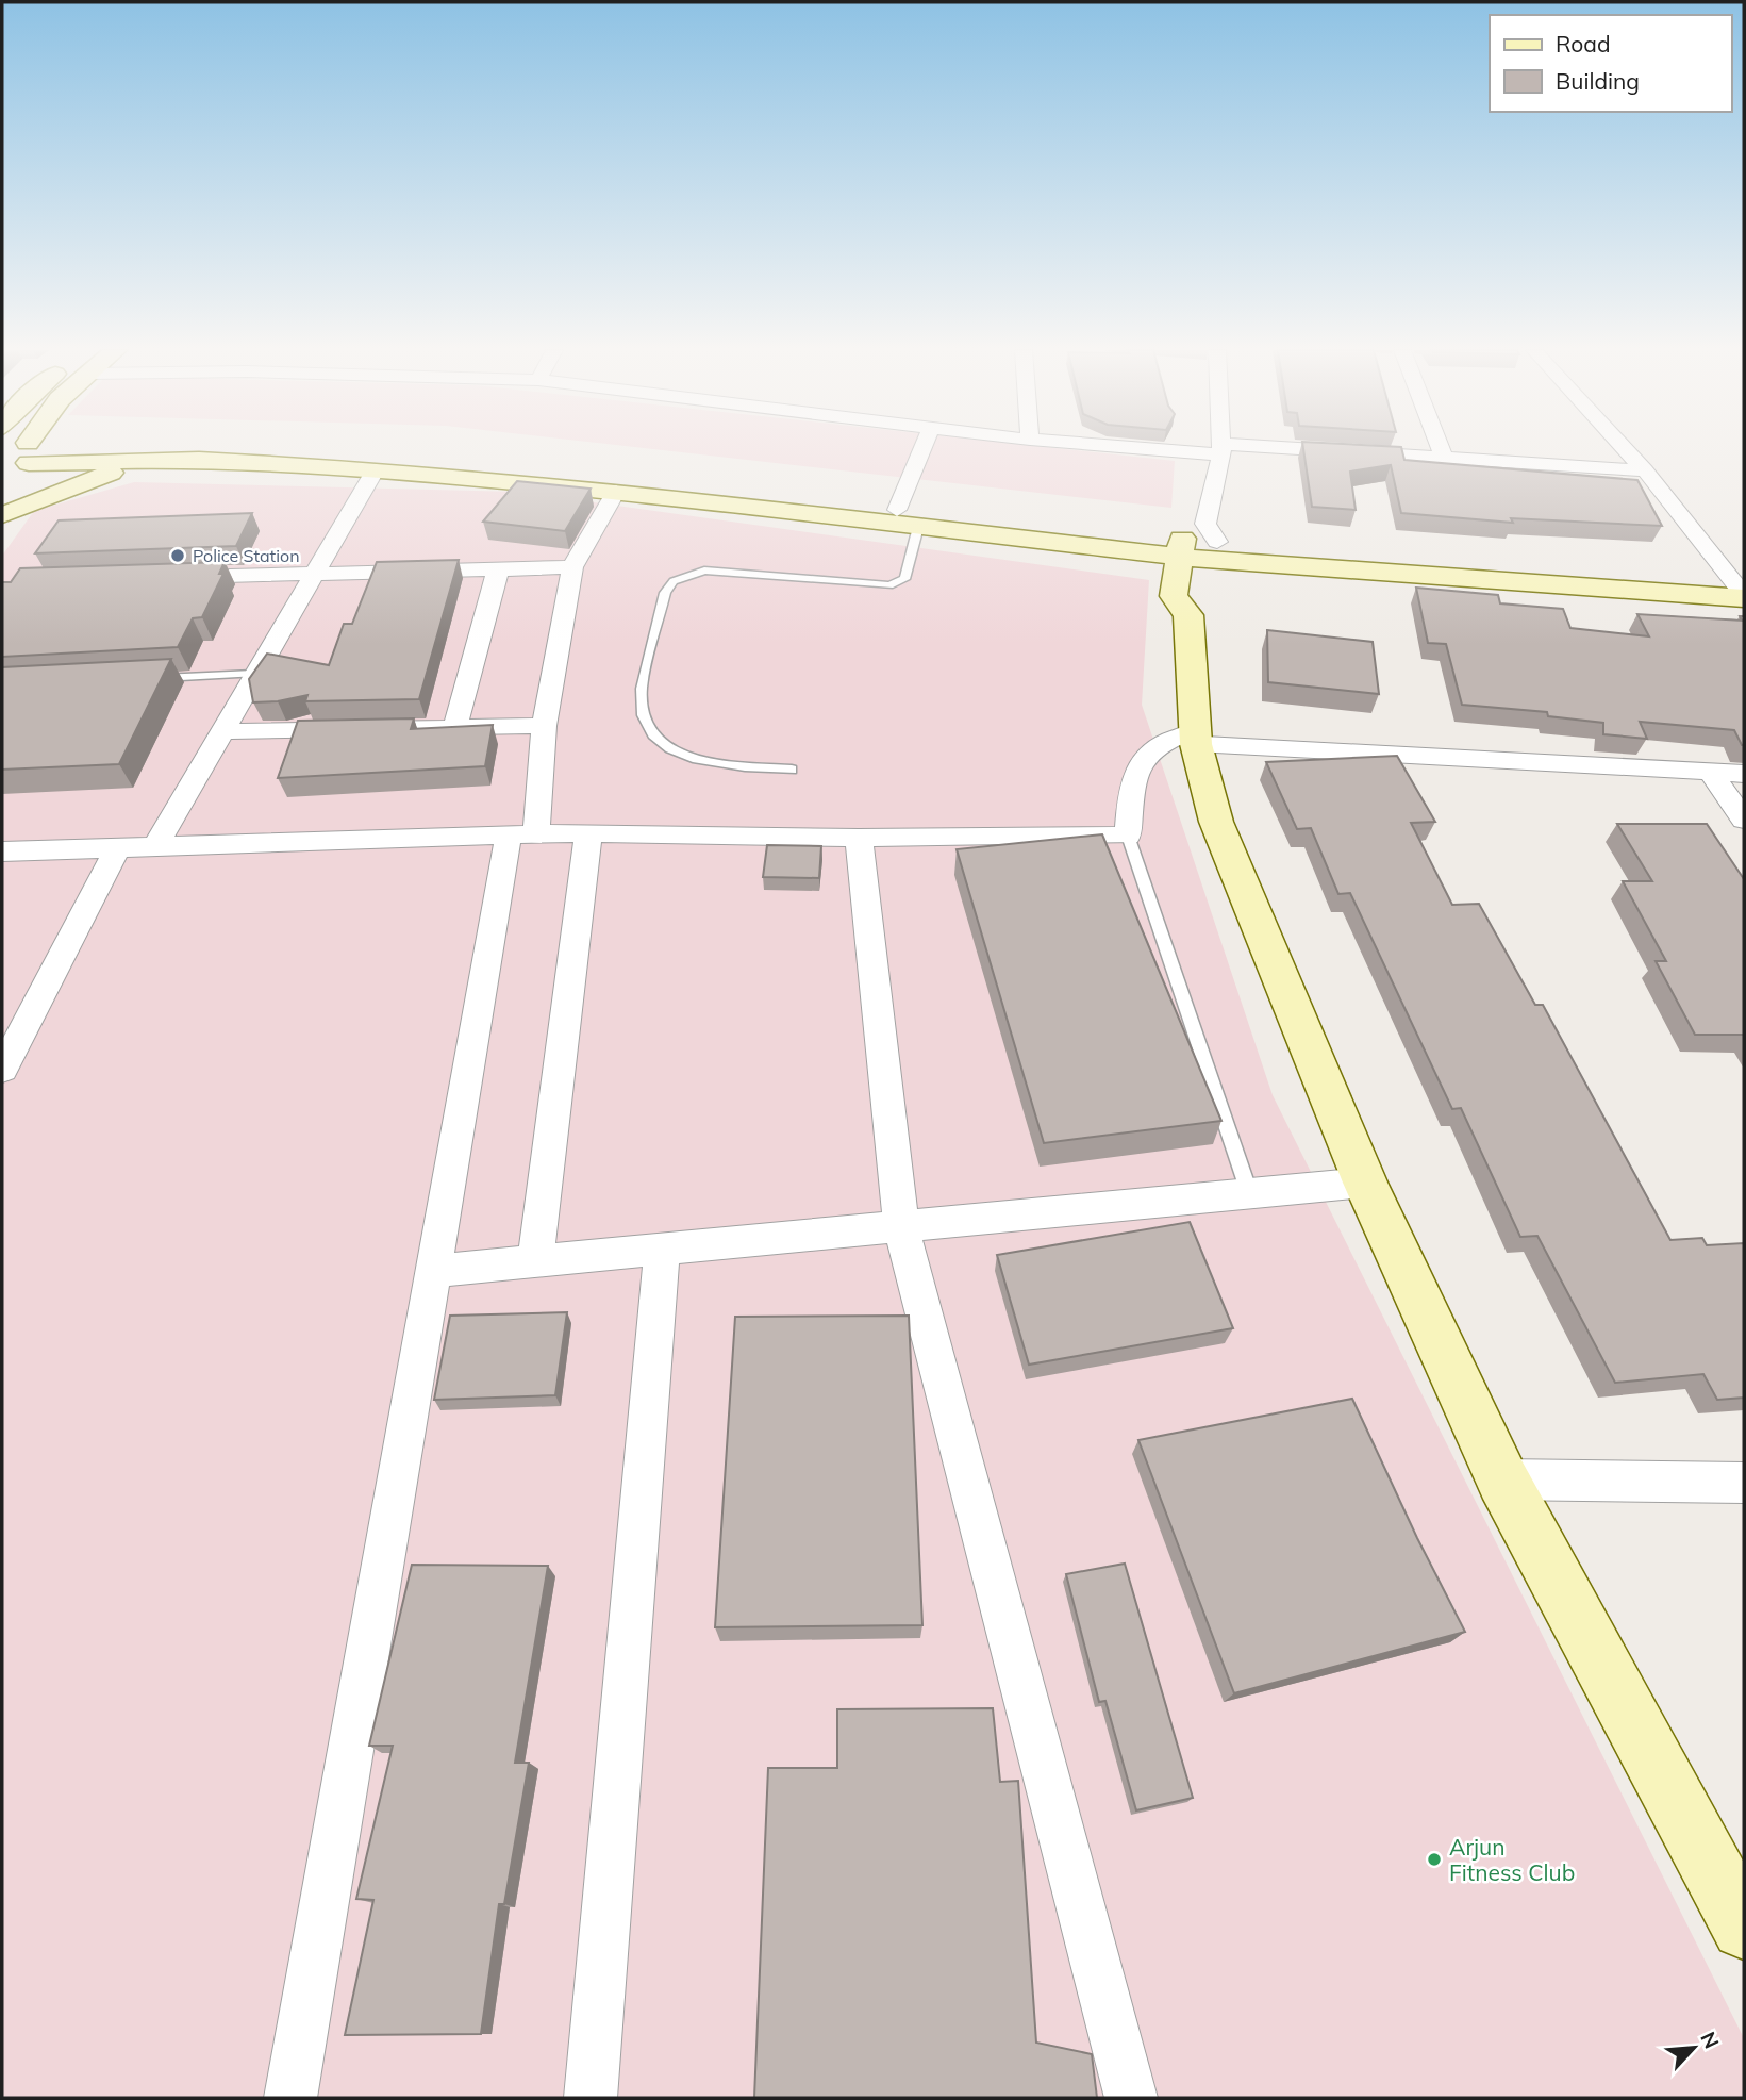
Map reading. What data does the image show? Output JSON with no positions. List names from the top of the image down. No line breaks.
{"places":["Police Station","Arjun Fitness Club"],"legend":["Road","Building"],"north":"top right"}
